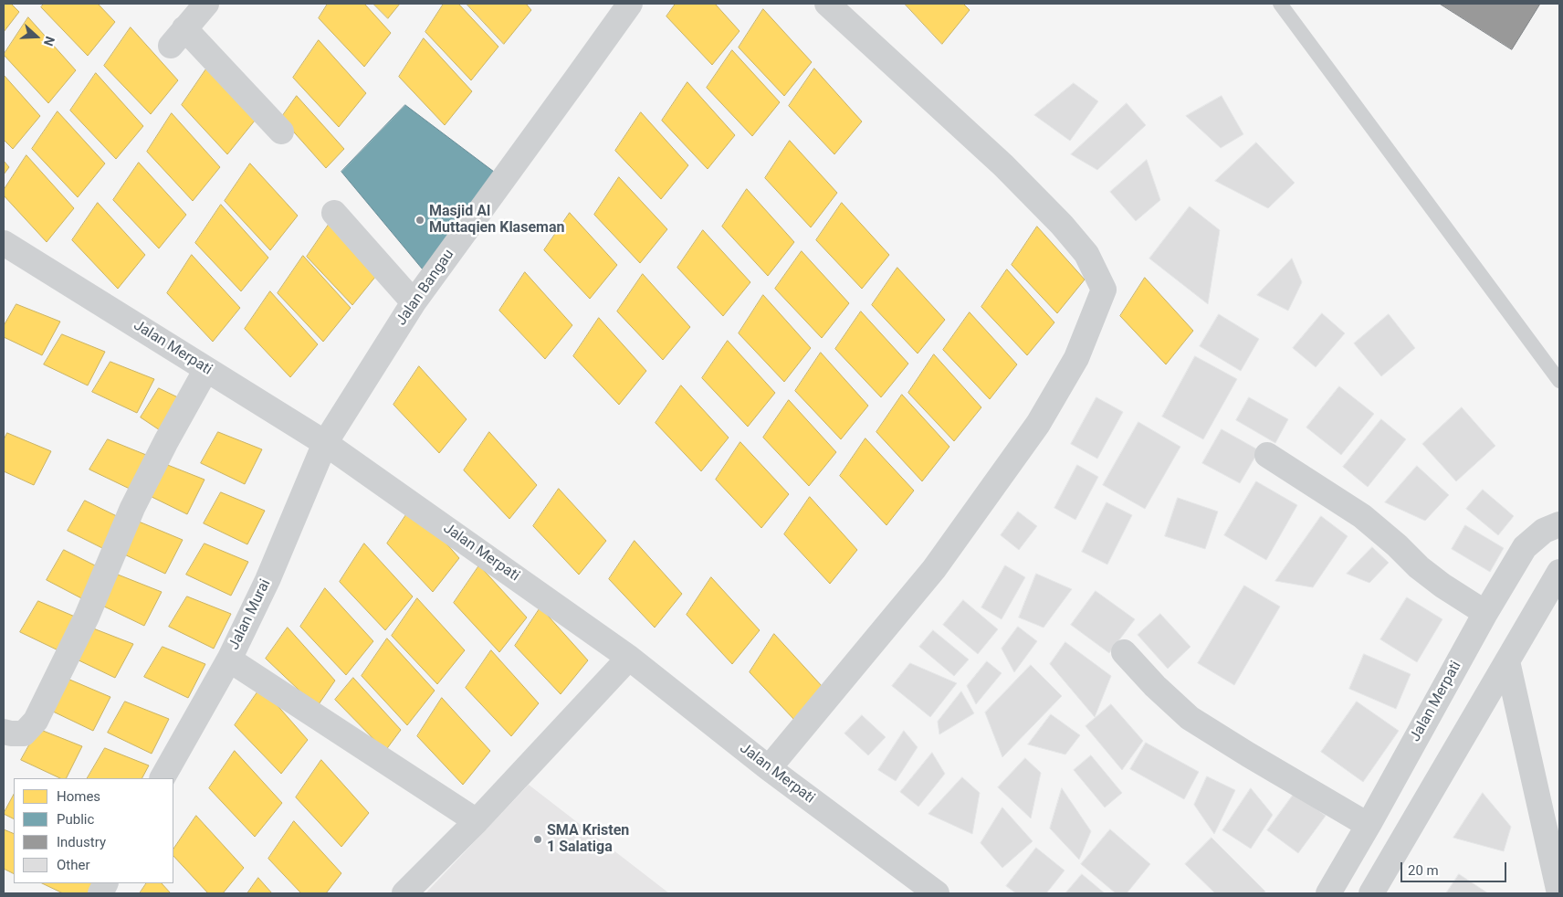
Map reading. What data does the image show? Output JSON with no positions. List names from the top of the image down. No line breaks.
{"streets":{"street":["Jalan Bangau","Jalan Merpati","Jalan Murai"]},"crossings":[["Jalan Bangau","Jalan Merpati"],["Jalan Bangau","Jalan Murai"],["Jalan Merpati","Jalan Murai"]],"places":["Masjid Al Muttaqien Klaseman","SMA Kristen 1 Salatiga"],"legend":["Homes","Public","Industry","Other"],"scale_bar":"20 m","north":"right"}
